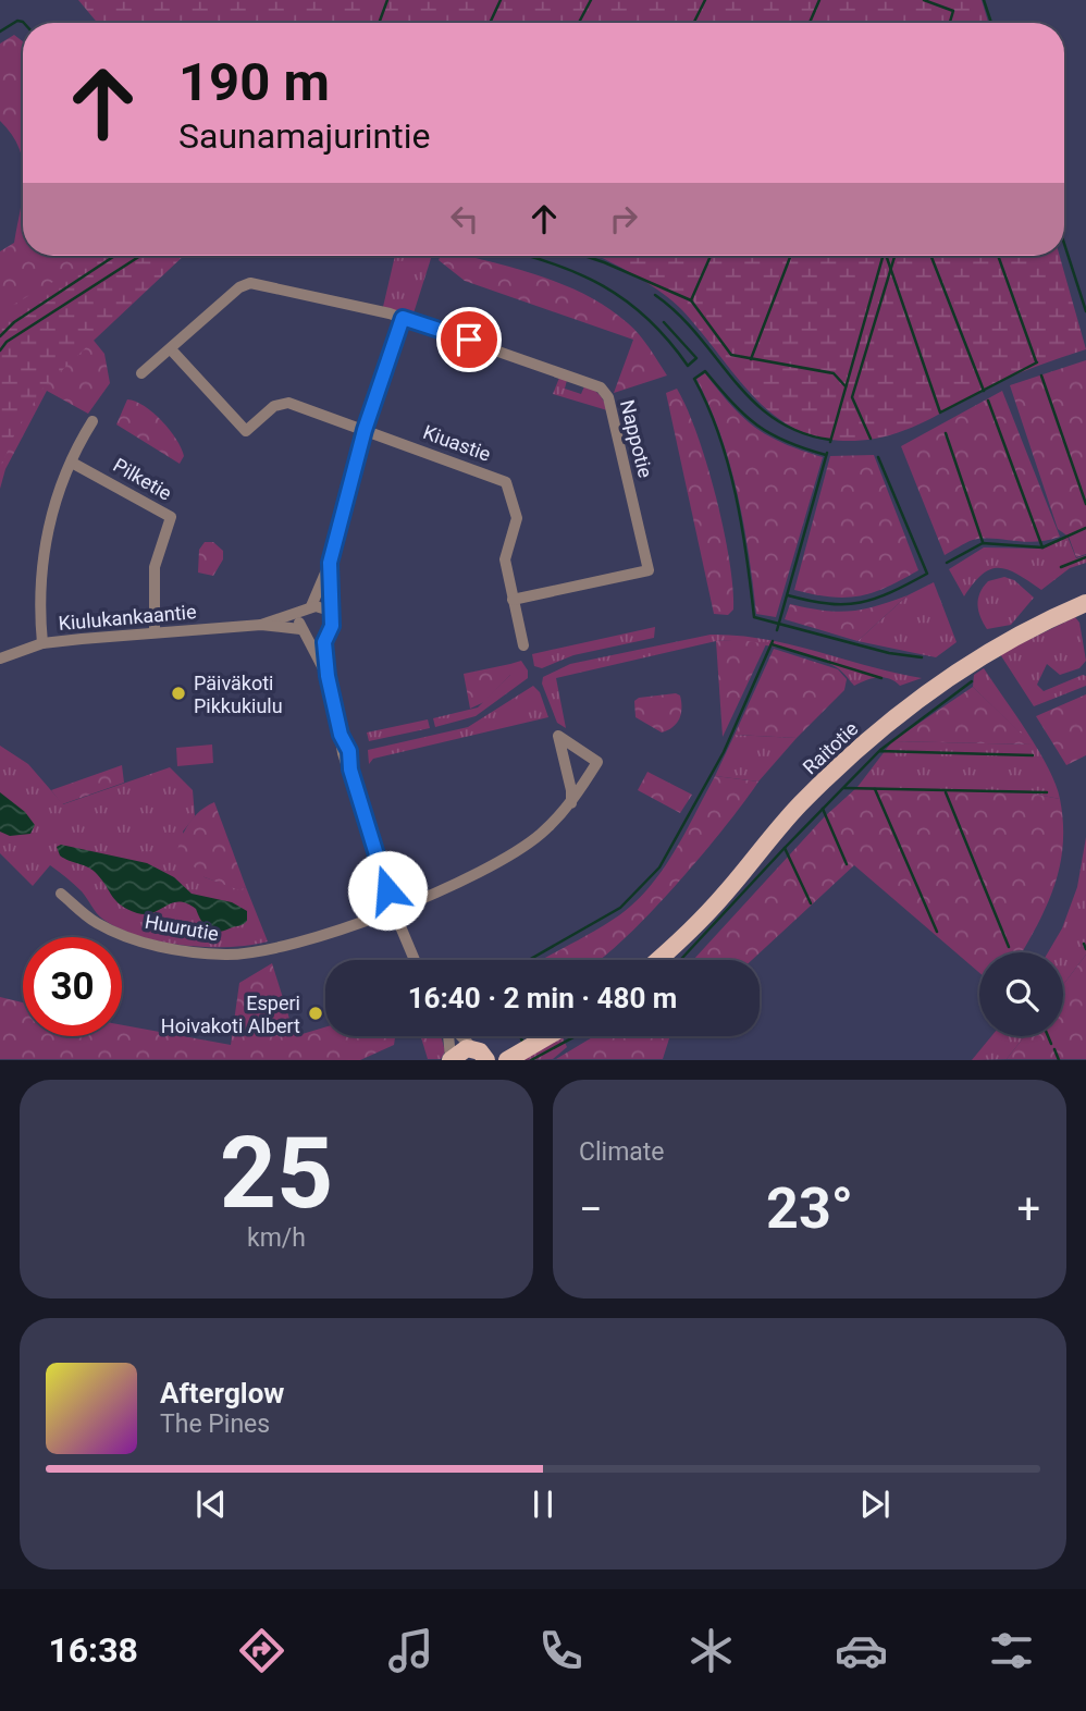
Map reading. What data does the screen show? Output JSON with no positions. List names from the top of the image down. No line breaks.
{"streets":{"main road":["Raitotie"],"street":["Nappotie","Kiuastie","Pilketie","Kiulukankaantie","Huurutie"]},"crossings":[["Nappotie","Kiuastie"],["Pilketie","Kiulukankaantie"]],"places":["Päiväkoti Pikkukiulu","Esperi Hoivakoti Albert"],"page":{"turn":["190 m","Saunamajurintie"],"limit":"30","trip":"16:40 · 2 min · 480 m","tile":[["25","km/h"],"Climate"],"heat":["−","23°","+"],"song":["Afterglow","The Pines"],"tabs":"16:38"}}
